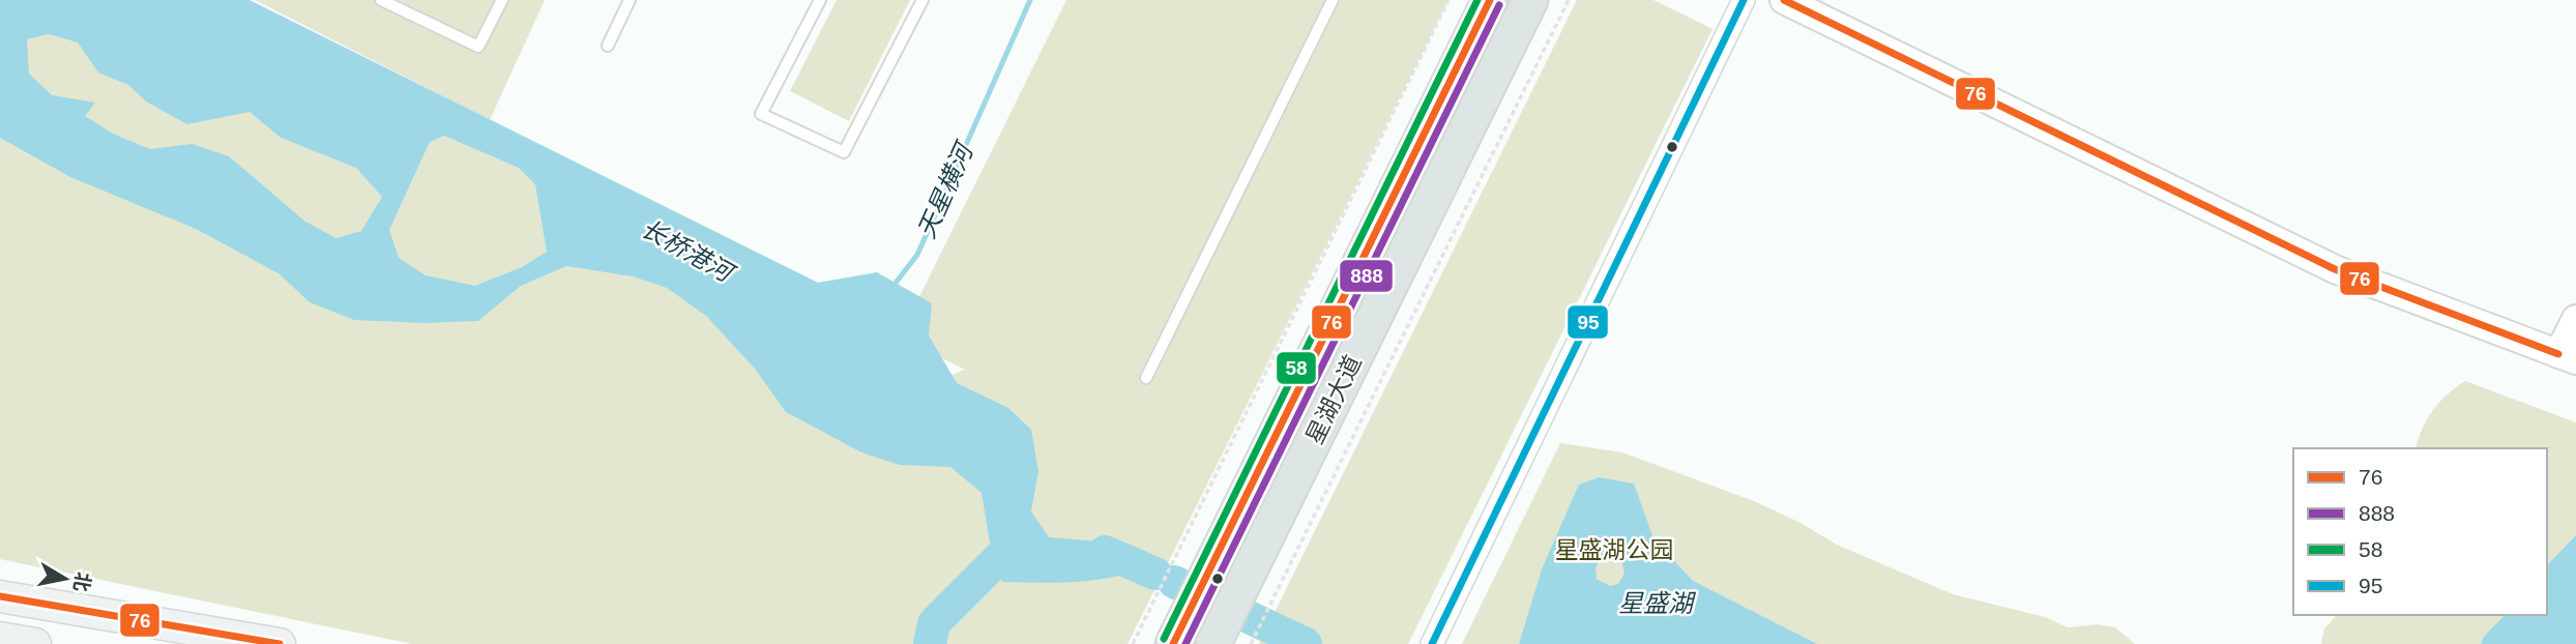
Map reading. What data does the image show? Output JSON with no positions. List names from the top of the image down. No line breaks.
{"streets":{"main road":["星湖大道"]},"water":["天星横河","长桥港河","星盛湖"],"parks":["星盛湖公园"],"lines":["transit line 76","transit line 58","transit line 95","transit line 888"],"legend":["76","888","58","95"],"north":"right"}
